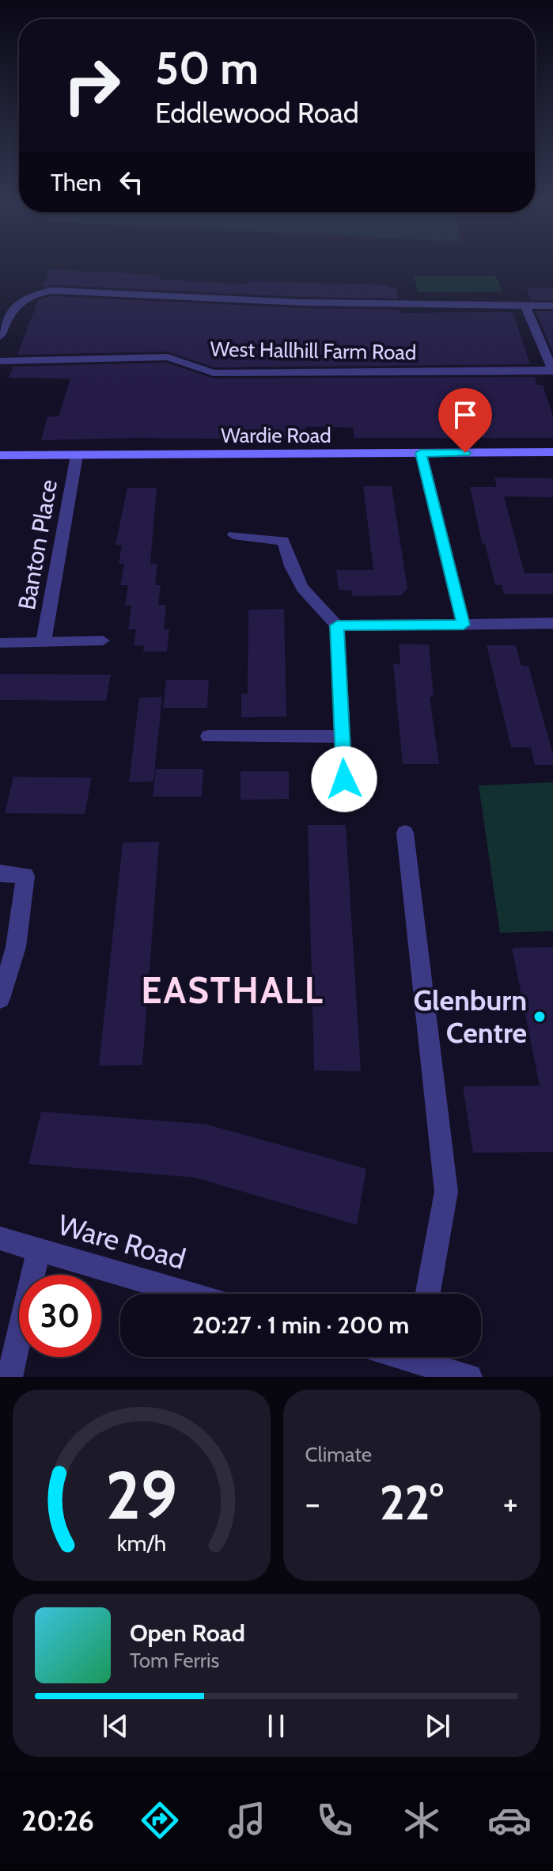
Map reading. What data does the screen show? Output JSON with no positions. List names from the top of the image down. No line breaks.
{"streets":{"street":["West Hallhill Farm Road","Wardie Road","Banton Place","Ware Road"]},"crossings":[["Wardie Road","Banton Place"]],"districts":["EASTHALL"],"places":["Glenburn Centre"],"page":{"turn":["50 m","Eddlewood Road"],"then":"Then","limit":"30","trip":"20:27 · 1 min · 200 m","tile":"Climate","heat":["−","22°","+"],"song":["Open Road","Tom Ferris"],"tabs":"20:26","gauge":["29","km/h"]}}
